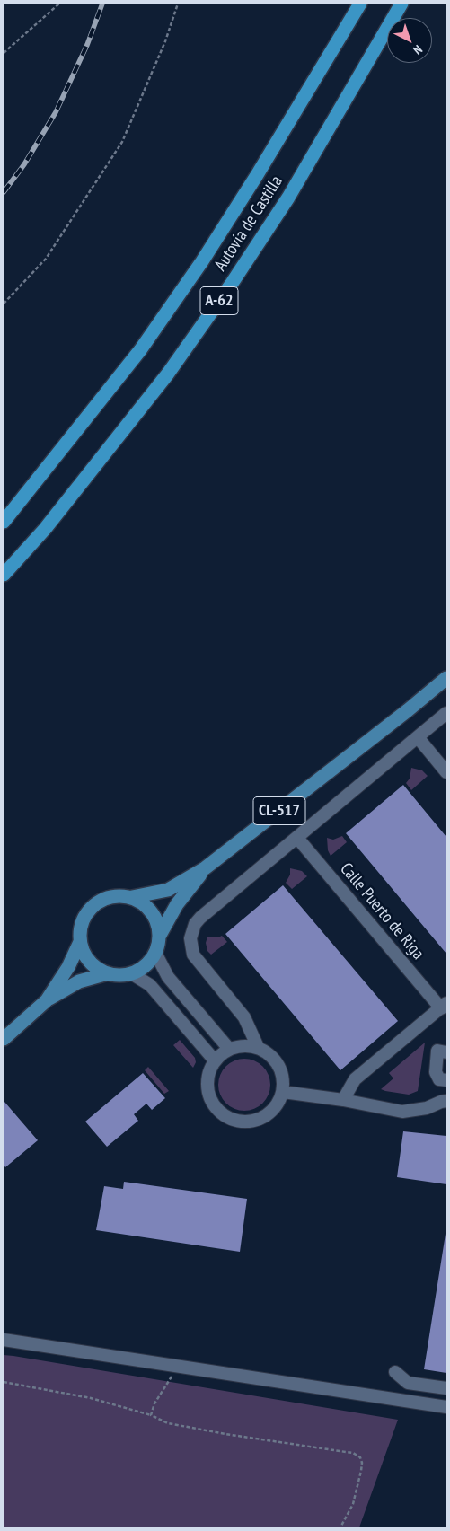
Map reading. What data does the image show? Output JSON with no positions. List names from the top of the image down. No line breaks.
{"streets":{"highway":["Autovía de Castilla","A-62"],"main road":["CL-517"],"street":["Calle Puerto de Riga"]},"north":"bottom right"}
